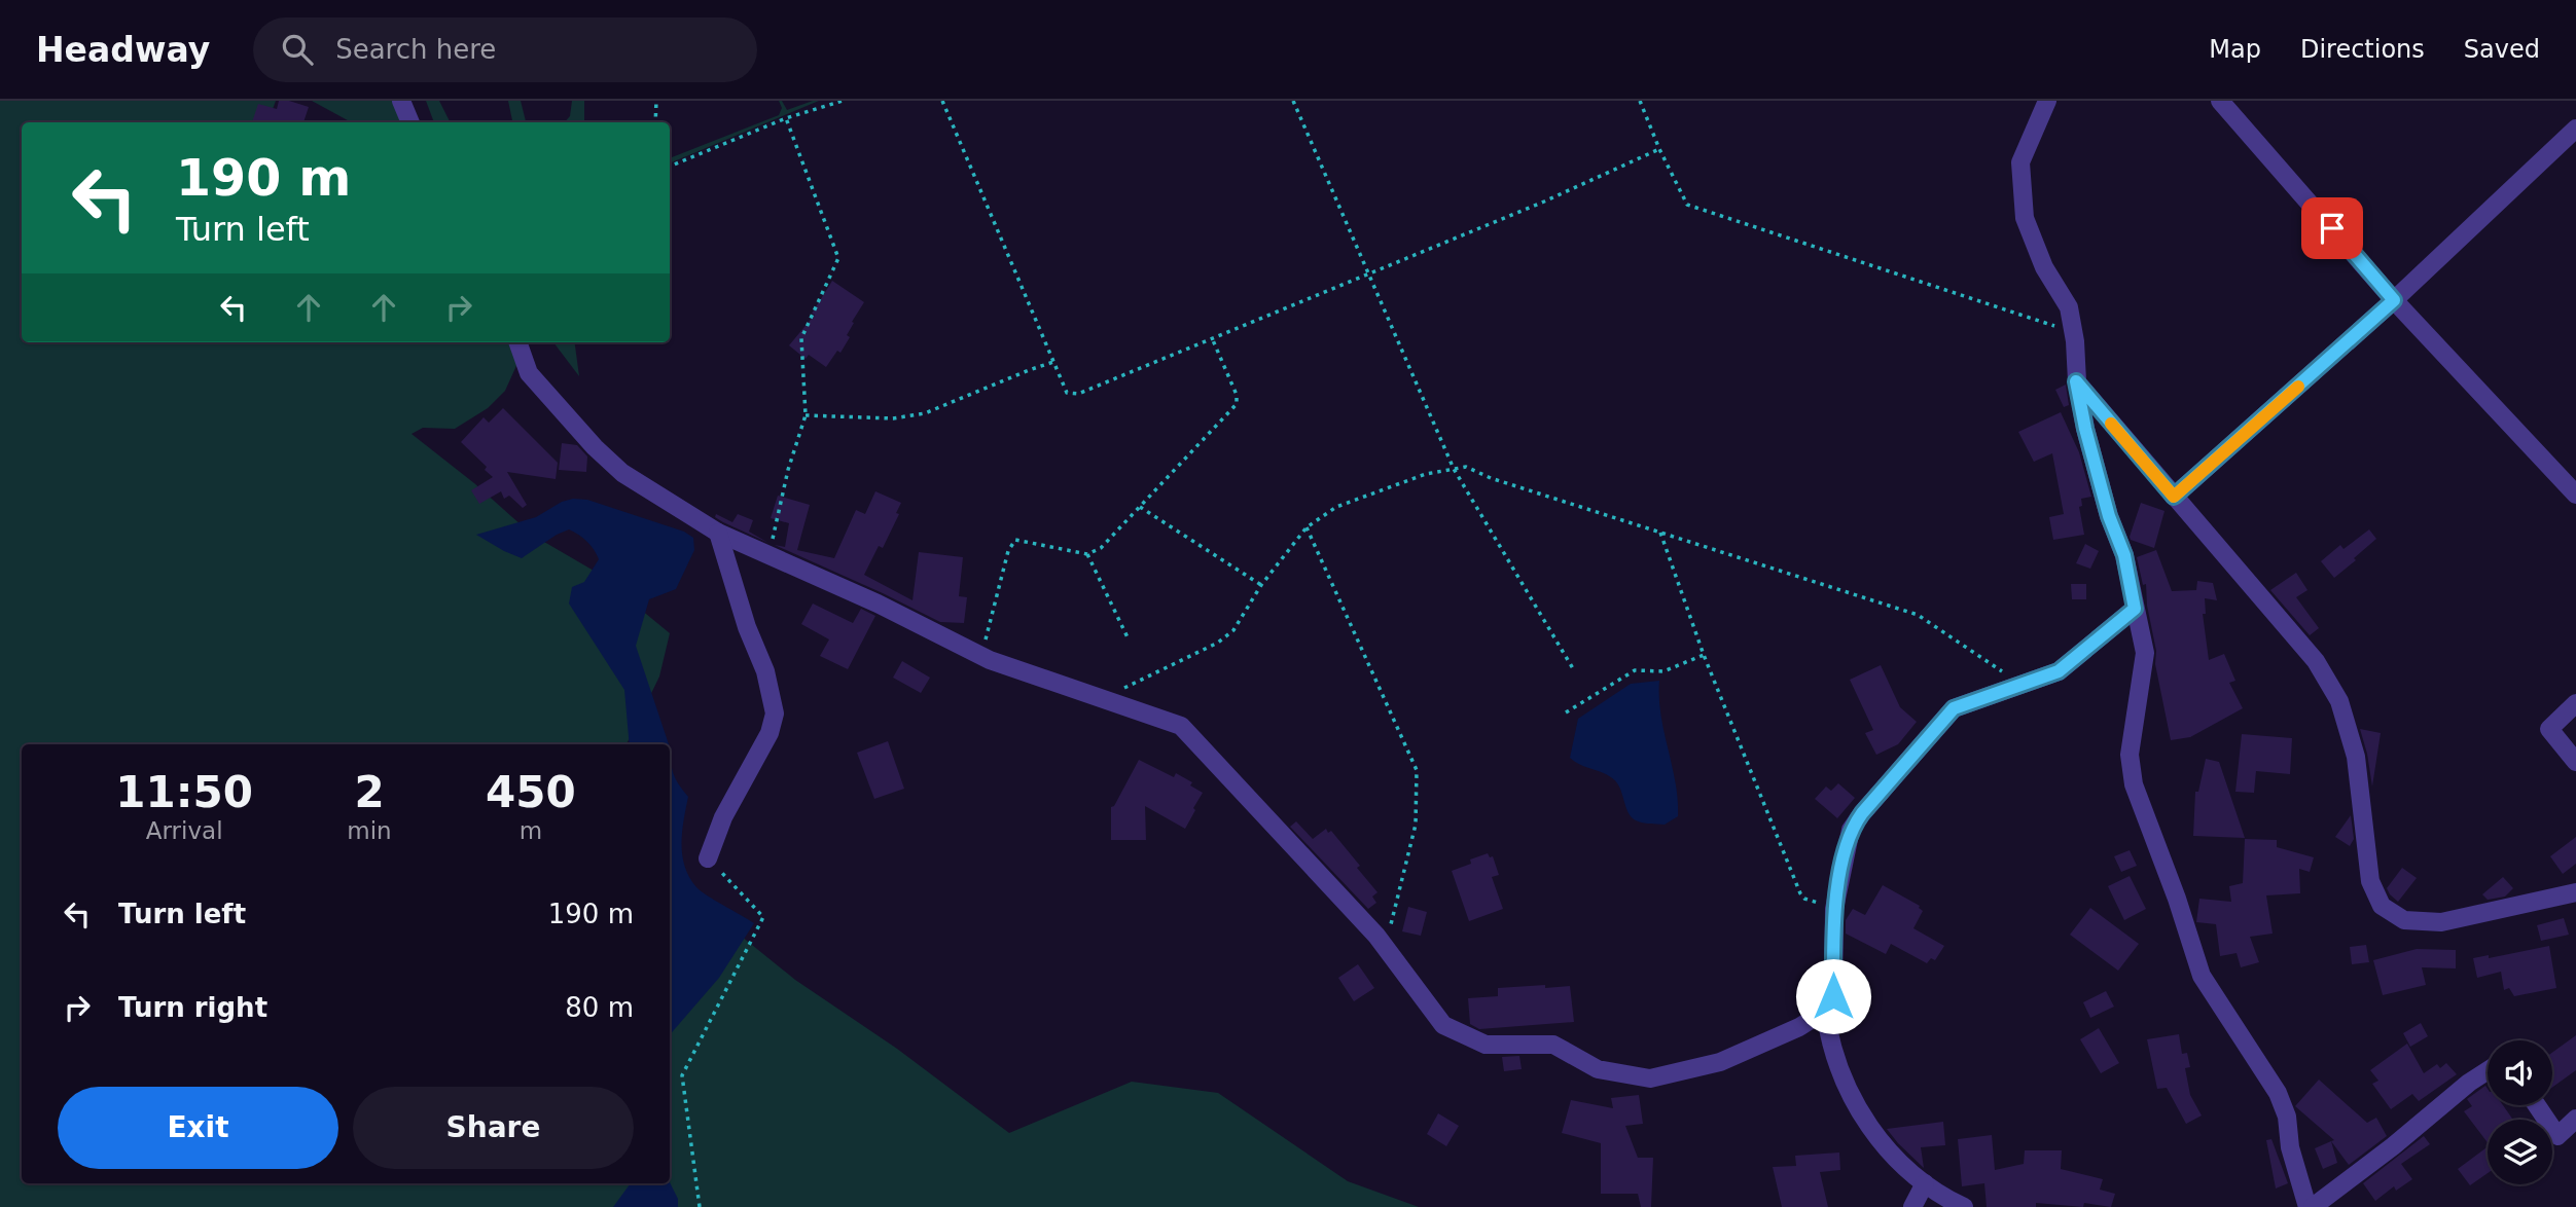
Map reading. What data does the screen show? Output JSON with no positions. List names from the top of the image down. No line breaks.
{"page":{"header":"Headway","search":"Search here","nav":["Map","Directions","Saved"],"turn":["190 m","Turn left"],"eta":["11:50","Arrival","2","min","450","m"],"list":[{"name":"Turn left","value":"190 m"},{"name":"Turn right","value":"80 m"}],"buttons":["Exit","Share"]}}
